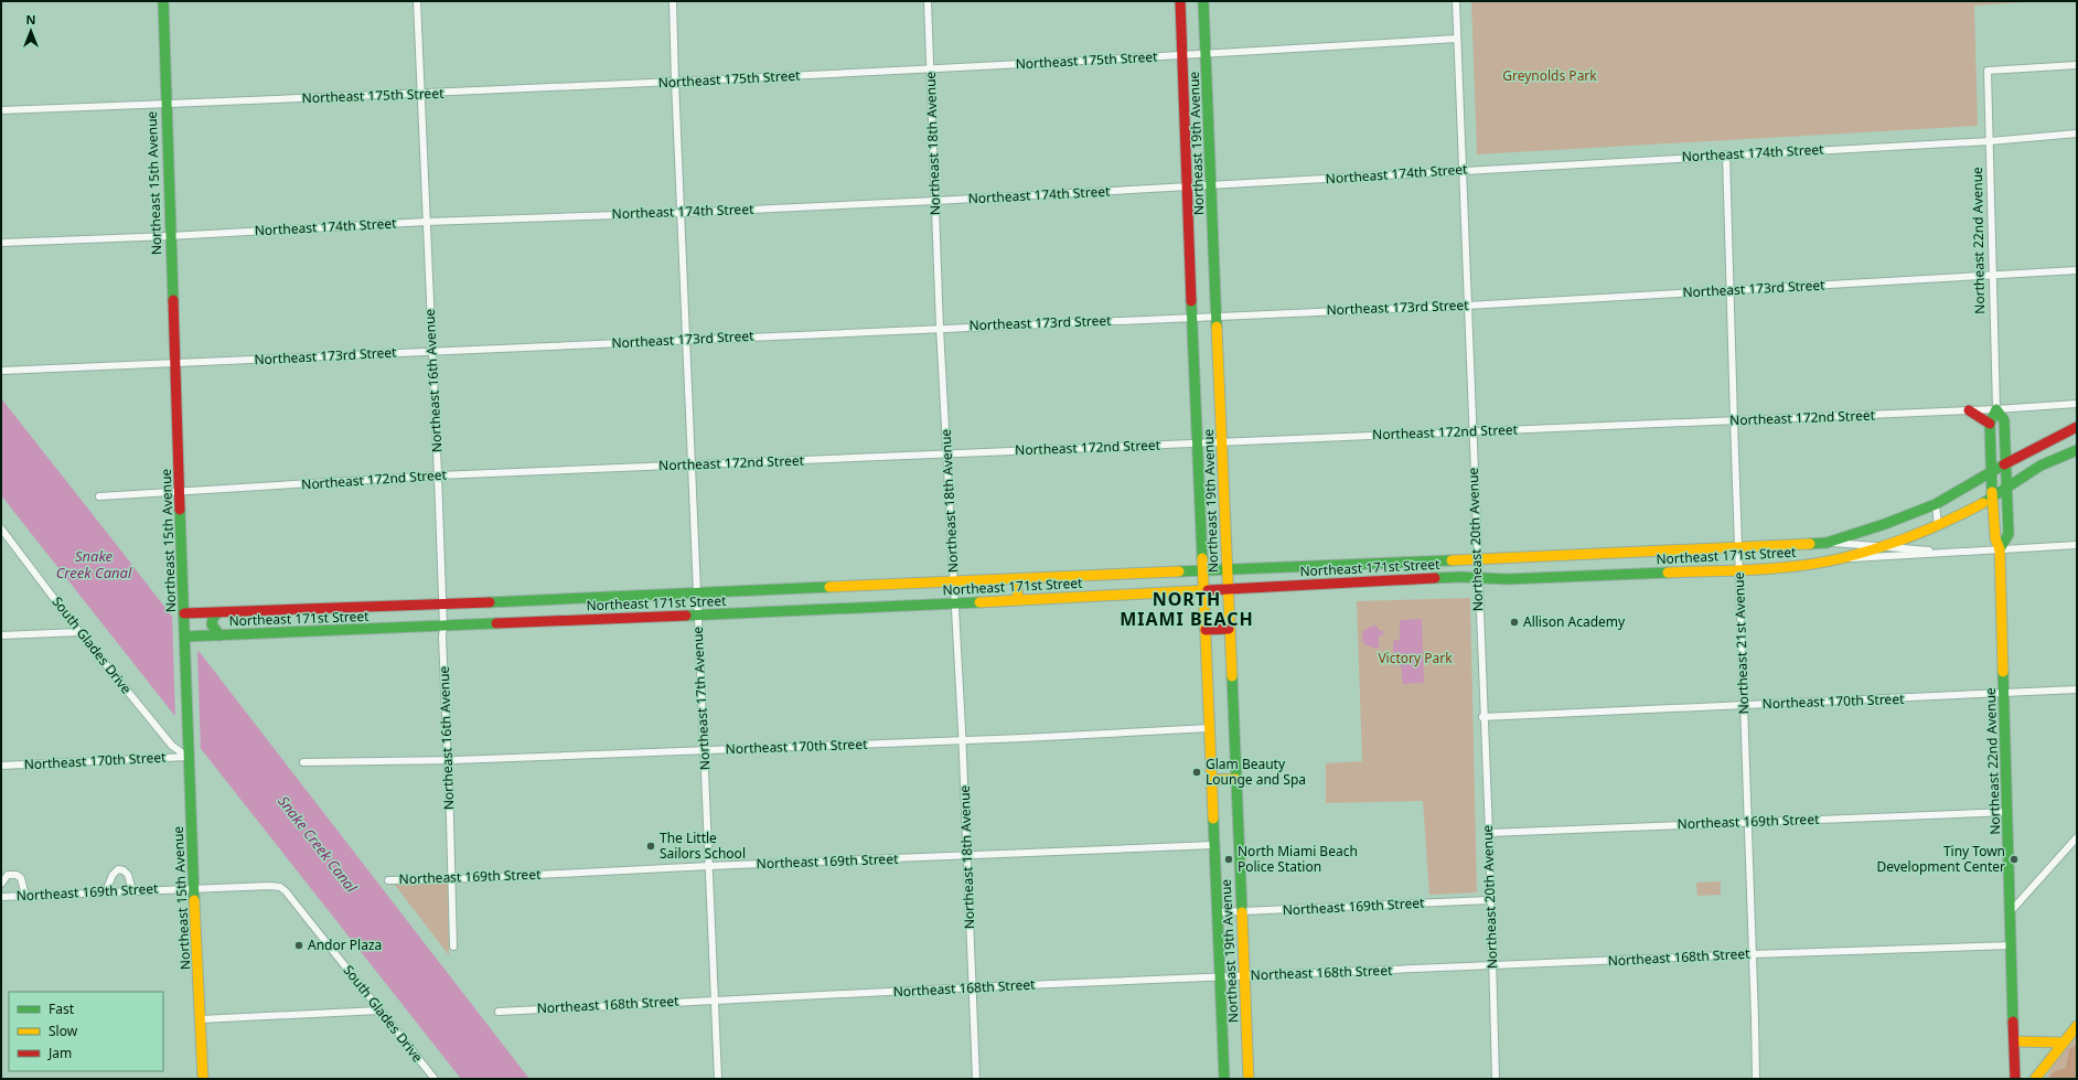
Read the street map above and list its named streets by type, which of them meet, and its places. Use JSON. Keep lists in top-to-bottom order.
{
  "streets": {
    "street": [
      "Northeast 175th Street",
      "Northeast 18th Avenue",
      "Northeast 19th Avenue",
      "Northeast 174th Street",
      "Northeast 15th Avenue",
      "Northeast 22nd Avenue",
      "Northeast 173rd Street",
      "Northeast 16th Avenue",
      "Northeast 172nd Street",
      "Northeast 20th Avenue",
      "Northeast 171st Street",
      "Northeast 21st Avenue",
      "South Glades Drive",
      "Northeast 17th Avenue",
      "Northeast 170th Street",
      "Northeast 169th Street",
      "Northeast 168th Street"
    ]
  },
  "crossings": [
    ["Northeast 175th Street", "Northeast 18th Avenue"],
    ["Northeast 175th Street", "Northeast 19th Avenue"],
    ["Northeast 175th Street", "Northeast 15th Avenue"],
    ["Northeast 175th Street", "Northeast 16th Avenue"],
    ["Northeast 175th Street", "Northeast 20th Avenue"],
    ["Northeast 175th Street", "Northeast 17th Avenue"],
    ["Northeast 18th Avenue", "Northeast 174th Street"],
    ["Northeast 18th Avenue", "Northeast 173rd Street"],
    ["Northeast 18th Avenue", "Northeast 172nd Street"],
    ["Northeast 18th Avenue", "Northeast 171st Street"],
    ["Northeast 18th Avenue", "Northeast 170th Street"],
    ["Northeast 18th Avenue", "Northeast 169th Street"],
    ["Northeast 18th Avenue", "Northeast 168th Street"],
    ["Northeast 19th Avenue", "Northeast 174th Street"],
    ["Northeast 19th Avenue", "Northeast 173rd Street"],
    ["Northeast 19th Avenue", "Northeast 172nd Street"],
    ["Northeast 19th Avenue", "Northeast 171st Street"],
    ["Northeast 19th Avenue", "Northeast 170th Street"],
    ["Northeast 19th Avenue", "Northeast 169th Street"],
    ["Northeast 19th Avenue", "Northeast 168th Street"],
    ["Northeast 174th Street", "Northeast 15th Avenue"],
    ["Northeast 174th Street", "Northeast 22nd Avenue"],
    ["Northeast 174th Street", "Northeast 16th Avenue"],
    ["Northeast 174th Street", "Northeast 20th Avenue"],
    ["Northeast 174th Street", "Northeast 21st Avenue"],
    ["Northeast 174th Street", "Northeast 17th Avenue"],
    ["Northeast 15th Avenue", "Northeast 173rd Street"],
    ["Northeast 15th Avenue", "Northeast 172nd Street"],
    ["Northeast 15th Avenue", "Northeast 171st Street"],
    ["Northeast 15th Avenue", "South Glades Drive"],
    ["Northeast 15th Avenue", "Northeast 170th Street"],
    ["Northeast 15th Avenue", "Northeast 169th Street"],
    ["Northeast 22nd Avenue", "Northeast 173rd Street"],
    ["Northeast 22nd Avenue", "Northeast 172nd Street"],
    ["Northeast 22nd Avenue", "Northeast 171st Street"],
    ["Northeast 22nd Avenue", "Northeast 170th Street"],
    ["Northeast 22nd Avenue", "Northeast 169th Street"],
    ["Northeast 22nd Avenue", "Northeast 168th Street"],
    ["Northeast 173rd Street", "Northeast 16th Avenue"],
    ["Northeast 173rd Street", "Northeast 20th Avenue"],
    ["Northeast 173rd Street", "Northeast 21st Avenue"],
    ["Northeast 173rd Street", "Northeast 17th Avenue"],
    ["Northeast 16th Avenue", "Northeast 172nd Street"],
    ["Northeast 16th Avenue", "Northeast 171st Street"],
    ["Northeast 16th Avenue", "Northeast 170th Street"],
    ["Northeast 16th Avenue", "Northeast 169th Street"],
    ["Northeast 172nd Street", "Northeast 20th Avenue"],
    ["Northeast 172nd Street", "Northeast 21st Avenue"],
    ["Northeast 172nd Street", "Northeast 17th Avenue"],
    ["Northeast 20th Avenue", "Northeast 171st Street"],
    ["Northeast 20th Avenue", "Northeast 170th Street"],
    ["Northeast 20th Avenue", "Northeast 169th Street"],
    ["Northeast 20th Avenue", "Northeast 168th Street"],
    ["Northeast 171st Street", "Northeast 21st Avenue"],
    ["Northeast 171st Street", "Northeast 17th Avenue"],
    ["Northeast 21st Avenue", "Northeast 170th Street"],
    ["Northeast 21st Avenue", "Northeast 169th Street"],
    ["Northeast 21st Avenue", "Northeast 168th Street"],
    ["South Glades Drive", "Northeast 170th Street"],
    ["South Glades Drive", "Northeast 169th Street"],
    ["Northeast 17th Avenue", "Northeast 170th Street"],
    ["Northeast 17th Avenue", "Northeast 169th Street"],
    ["Northeast 17th Avenue", "Northeast 168th Street"]
  ],
  "districts": ["NORTH MIAMI BEACH"],
  "water": ["Snake Creek Canal"],
  "parks": ["Greynolds Park", "Victory Park"],
  "places": [
    "Allison Academy",
    "Glam Beauty Lounge and Spa",
    "The Little Sailors School",
    "North Miami Beach Police Station",
    "Tiny Town Development Center",
    "Andor Plaza"
  ],
  "legend": ["Fast", "Slow", "Jam"],
  "north": "top"
}
